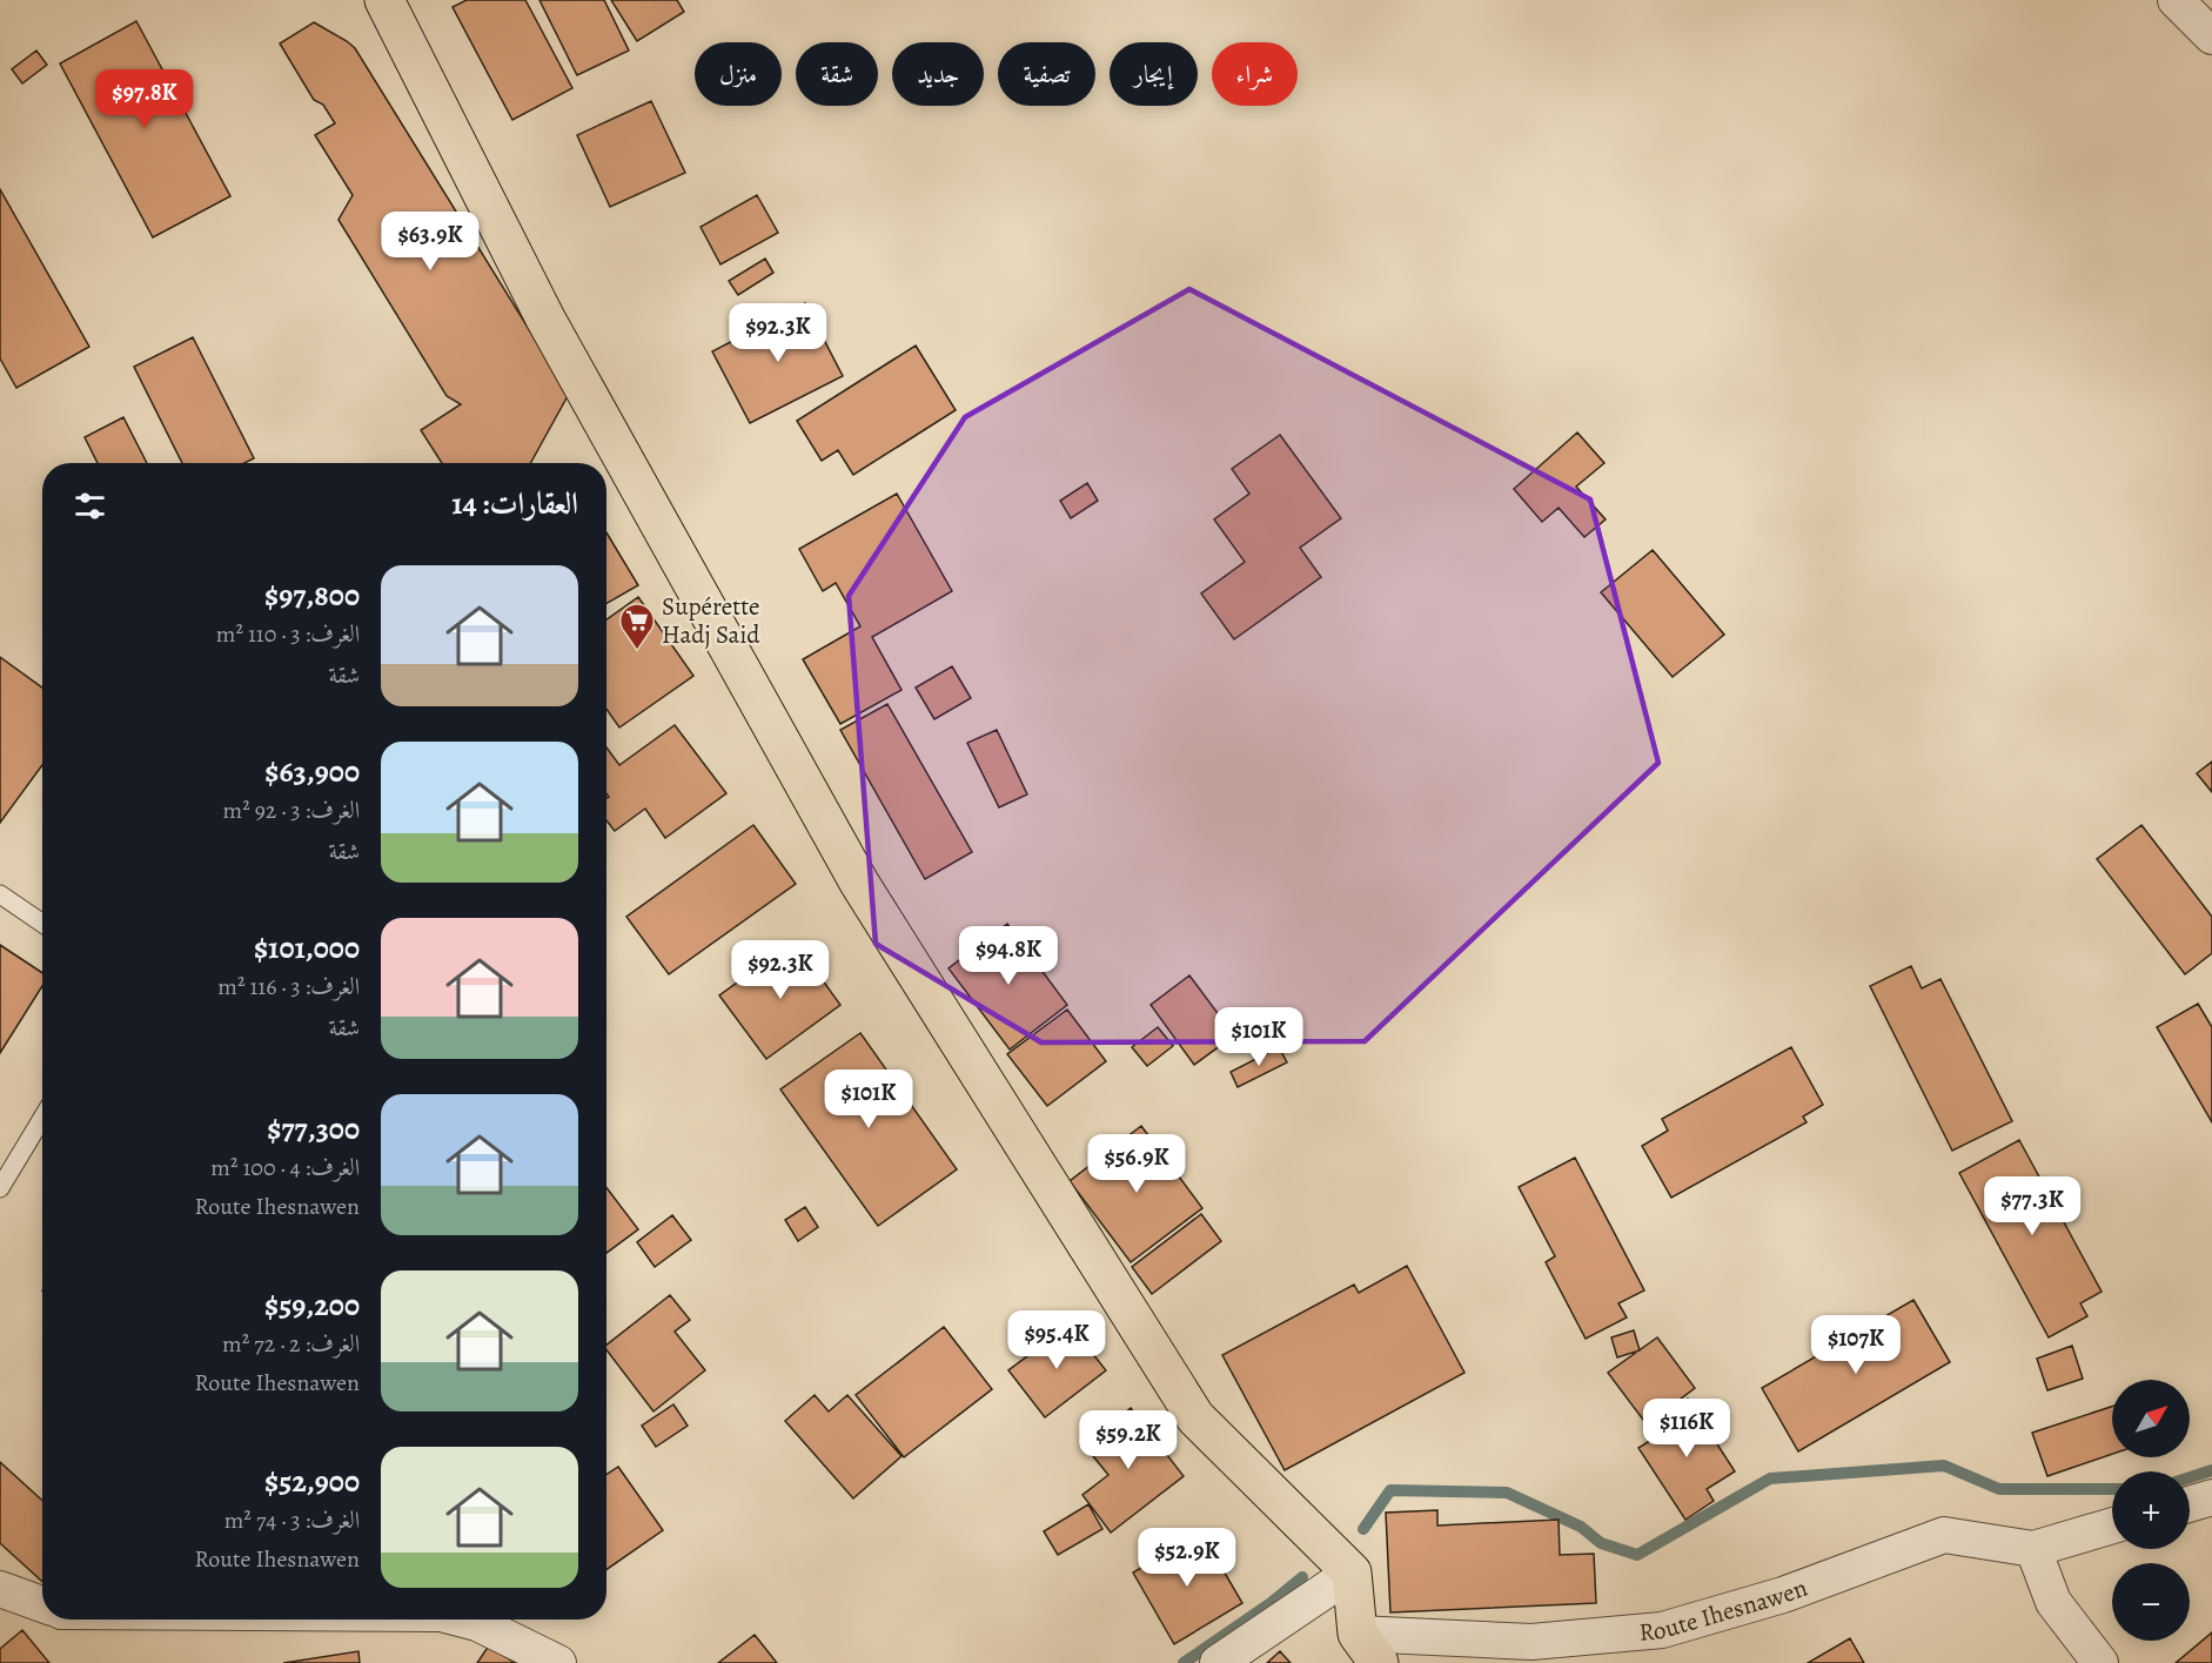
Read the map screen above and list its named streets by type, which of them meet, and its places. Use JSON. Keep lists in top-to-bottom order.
{
  "streets": {
    "street": ["Route Ihesnawen"]
  },
  "places": {
    "supermarket": ["Supérette Hadj Said"]
  },
  "north": "top right",
  "page": {
    "chip": [
      "شراء",
      "إيجار",
      "تصفية",
      "جديد",
      "شقة",
      "منزل"
    ],
    "price": [
      "$97.8K",
      "$63.9K",
      "$92.3K",
      "$94.8K",
      "$92.3K",
      "$101K",
      "$101K",
      "$56.9K",
      "$77.3K",
      "$95.4K",
      "$107K",
      "$116K",
      "$59.2K",
      "$52.9K"
    ],
    "heading": "العقارات: 14",
    "list": [
      {
        "name": "$97,800",
        "note": "الغرف: 3 · 110 m² · شقة"
      },
      {
        "name": "$63,900",
        "note": "الغرف: 3 · 92 m² · شقة"
      },
      {
        "name": "$101,000",
        "note": "الغرف: 3 · 116 m² · شقة"
      },
      {
        "name": "$77,300",
        "note": "الغرف: 4 · 100 m² · Route Ihesnawen"
      },
      {
        "name": "$59,200",
        "note": "الغرف: 2 · 72 m² · Route Ihesnawen"
      },
      {
        "name": "$52,900",
        "note": "الغرف: 3 · 74 m² · Route Ihesnawen"
      }
    ],
    "map_buttons": ["+", "−"]
  }
}
